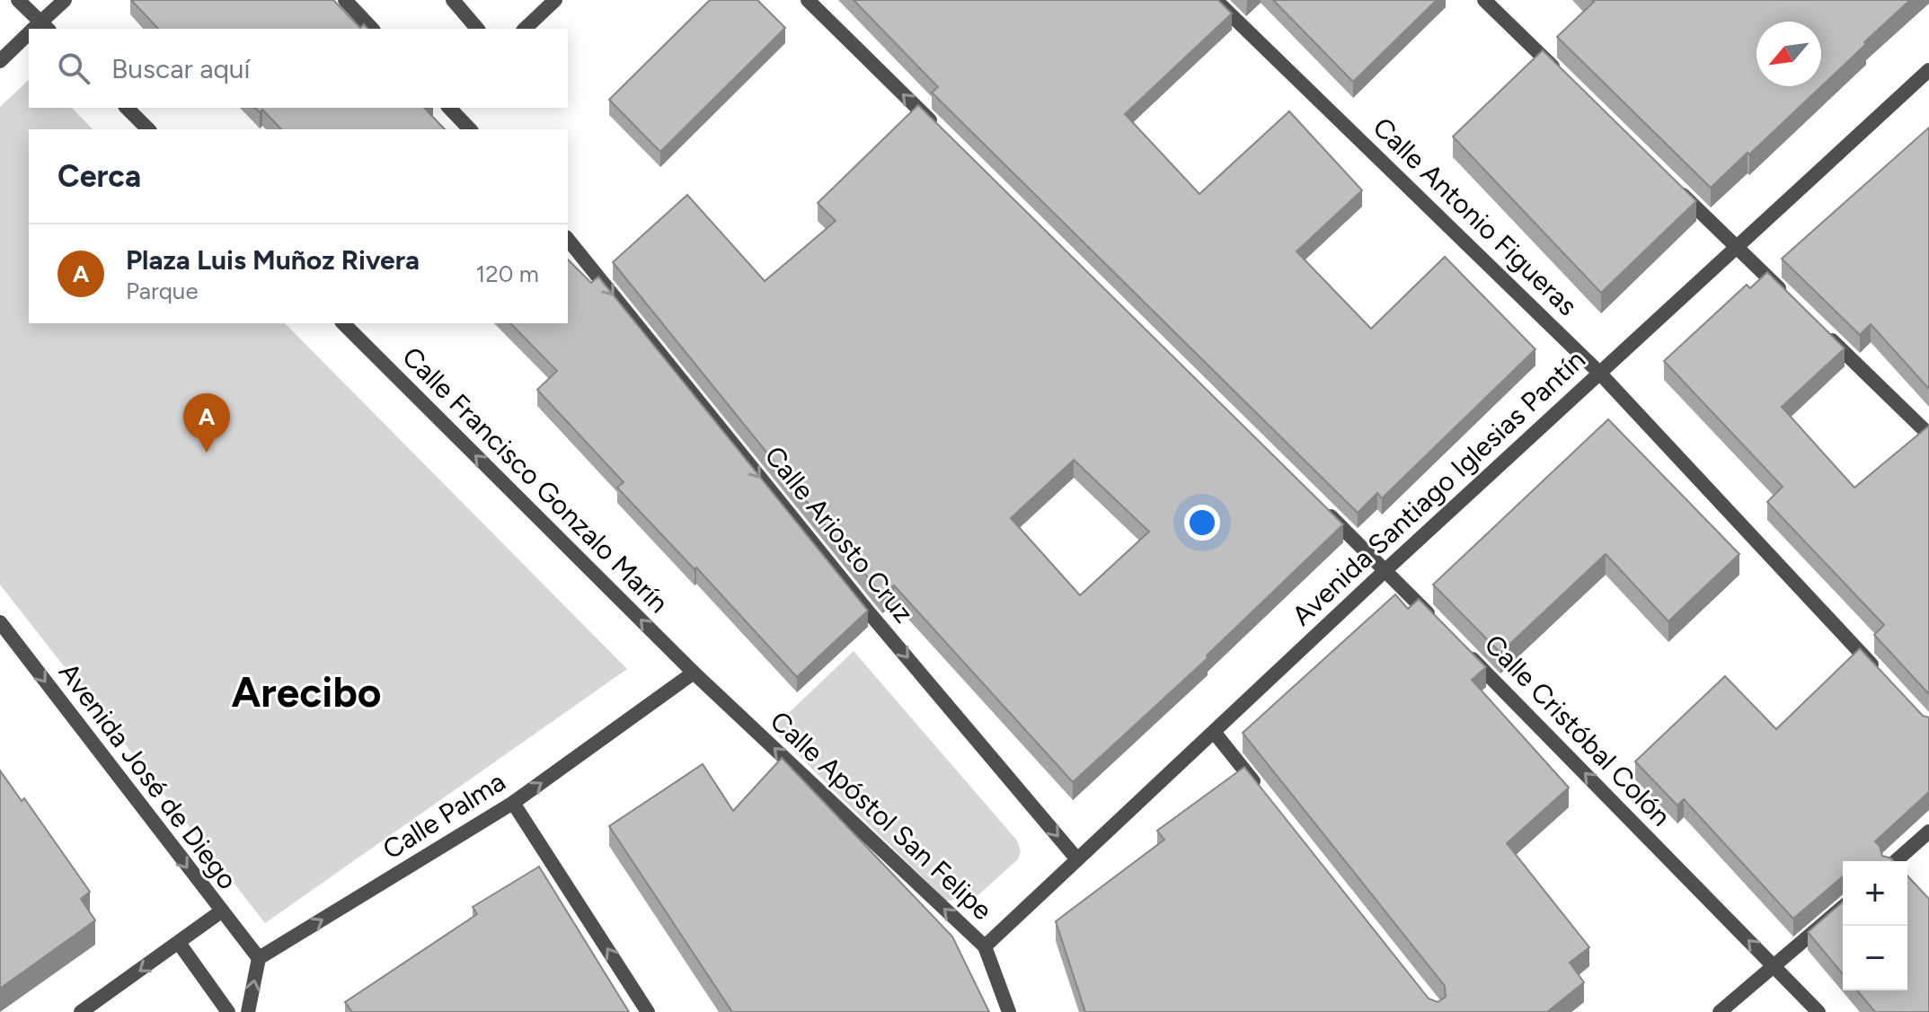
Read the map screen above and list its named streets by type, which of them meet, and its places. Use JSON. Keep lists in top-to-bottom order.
{
  "streets": {
    "street": [
      "Calle Antonio Figueras",
      "Calle Francisco Gonzalo Marín",
      "Avenida Santiago Iglesias Pantín",
      "Calle Ariosto Cruz",
      "Calle Cristóbal Colón",
      "Avenida José de Diego",
      "Calle Palma",
      "Calle Apóstol San Felipe"
    ]
  },
  "crossings": [
    ["Calle Antonio Figueras", "Avenida Santiago Iglesias Pantín"],
    ["Calle Francisco Gonzalo Marín", "Calle Palma"],
    ["Calle Francisco Gonzalo Marín", "Calle Apóstol San Felipe"],
    ["Avenida Santiago Iglesias Pantín", "Calle Ariosto Cruz"],
    ["Avenida Santiago Iglesias Pantín", "Calle Apóstol San Felipe"],
    ["Avenida José de Diego", "Calle Palma"],
    ["Calle Palma", "Calle Apóstol San Felipe"]
  ],
  "one_way": [
    "Calle Francisco Gonzalo Marín",
    "Calle Ariosto Cruz",
    "Calle Cristóbal Colón",
    "Avenida José de Diego",
    "Calle Palma",
    "Calle Apóstol San Felipe"
  ],
  "districts": ["Arecibo"],
  "north": "bottom left",
  "page": {
    "search": "Buscar aquí",
    "heading": "Cerca",
    "list": [
      {
        "mark": "A",
        "name": "Plaza Luis Muñoz Rivera",
        "note": "Parque",
        "value": "120 m"
      }
    ],
    "pins": "A",
    "map_buttons": ["+", "−"]
  }
}
